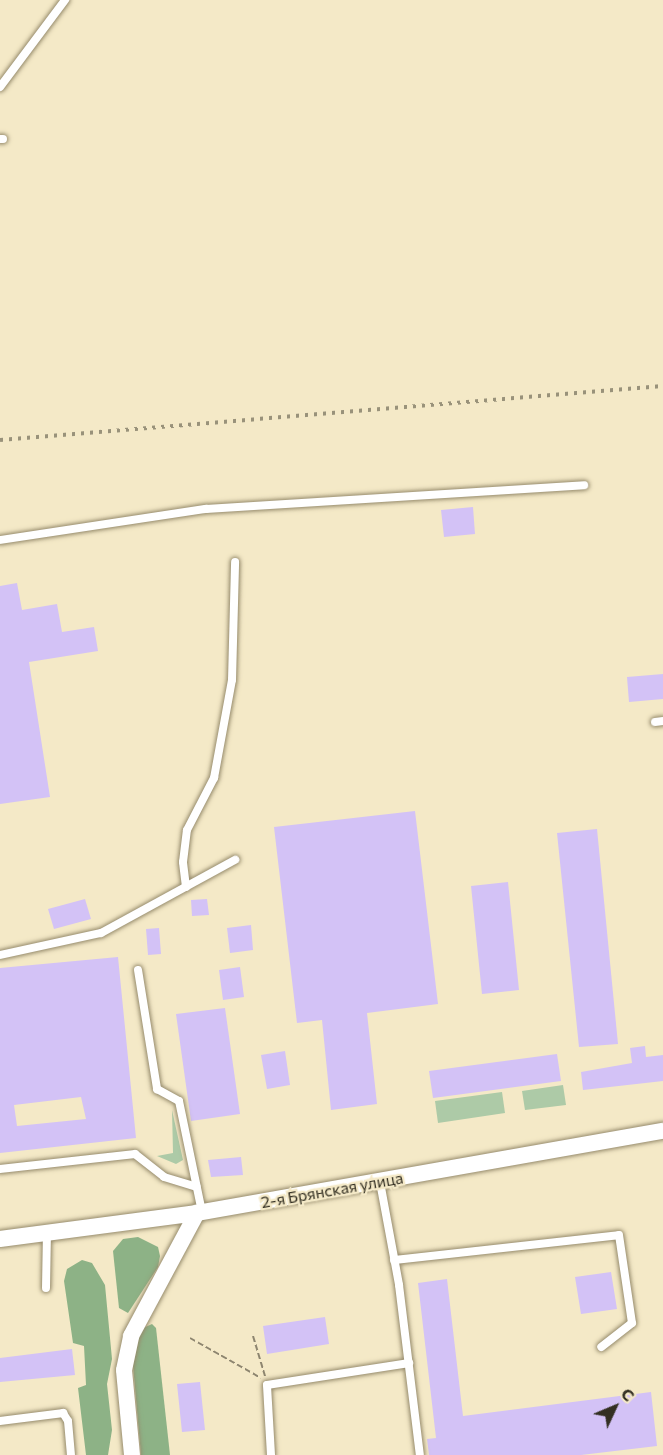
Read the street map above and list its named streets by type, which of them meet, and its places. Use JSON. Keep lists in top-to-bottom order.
{
  "streets": {
    "street": ["2-я Брянская улица"]
  },
  "north": "top right"
}
